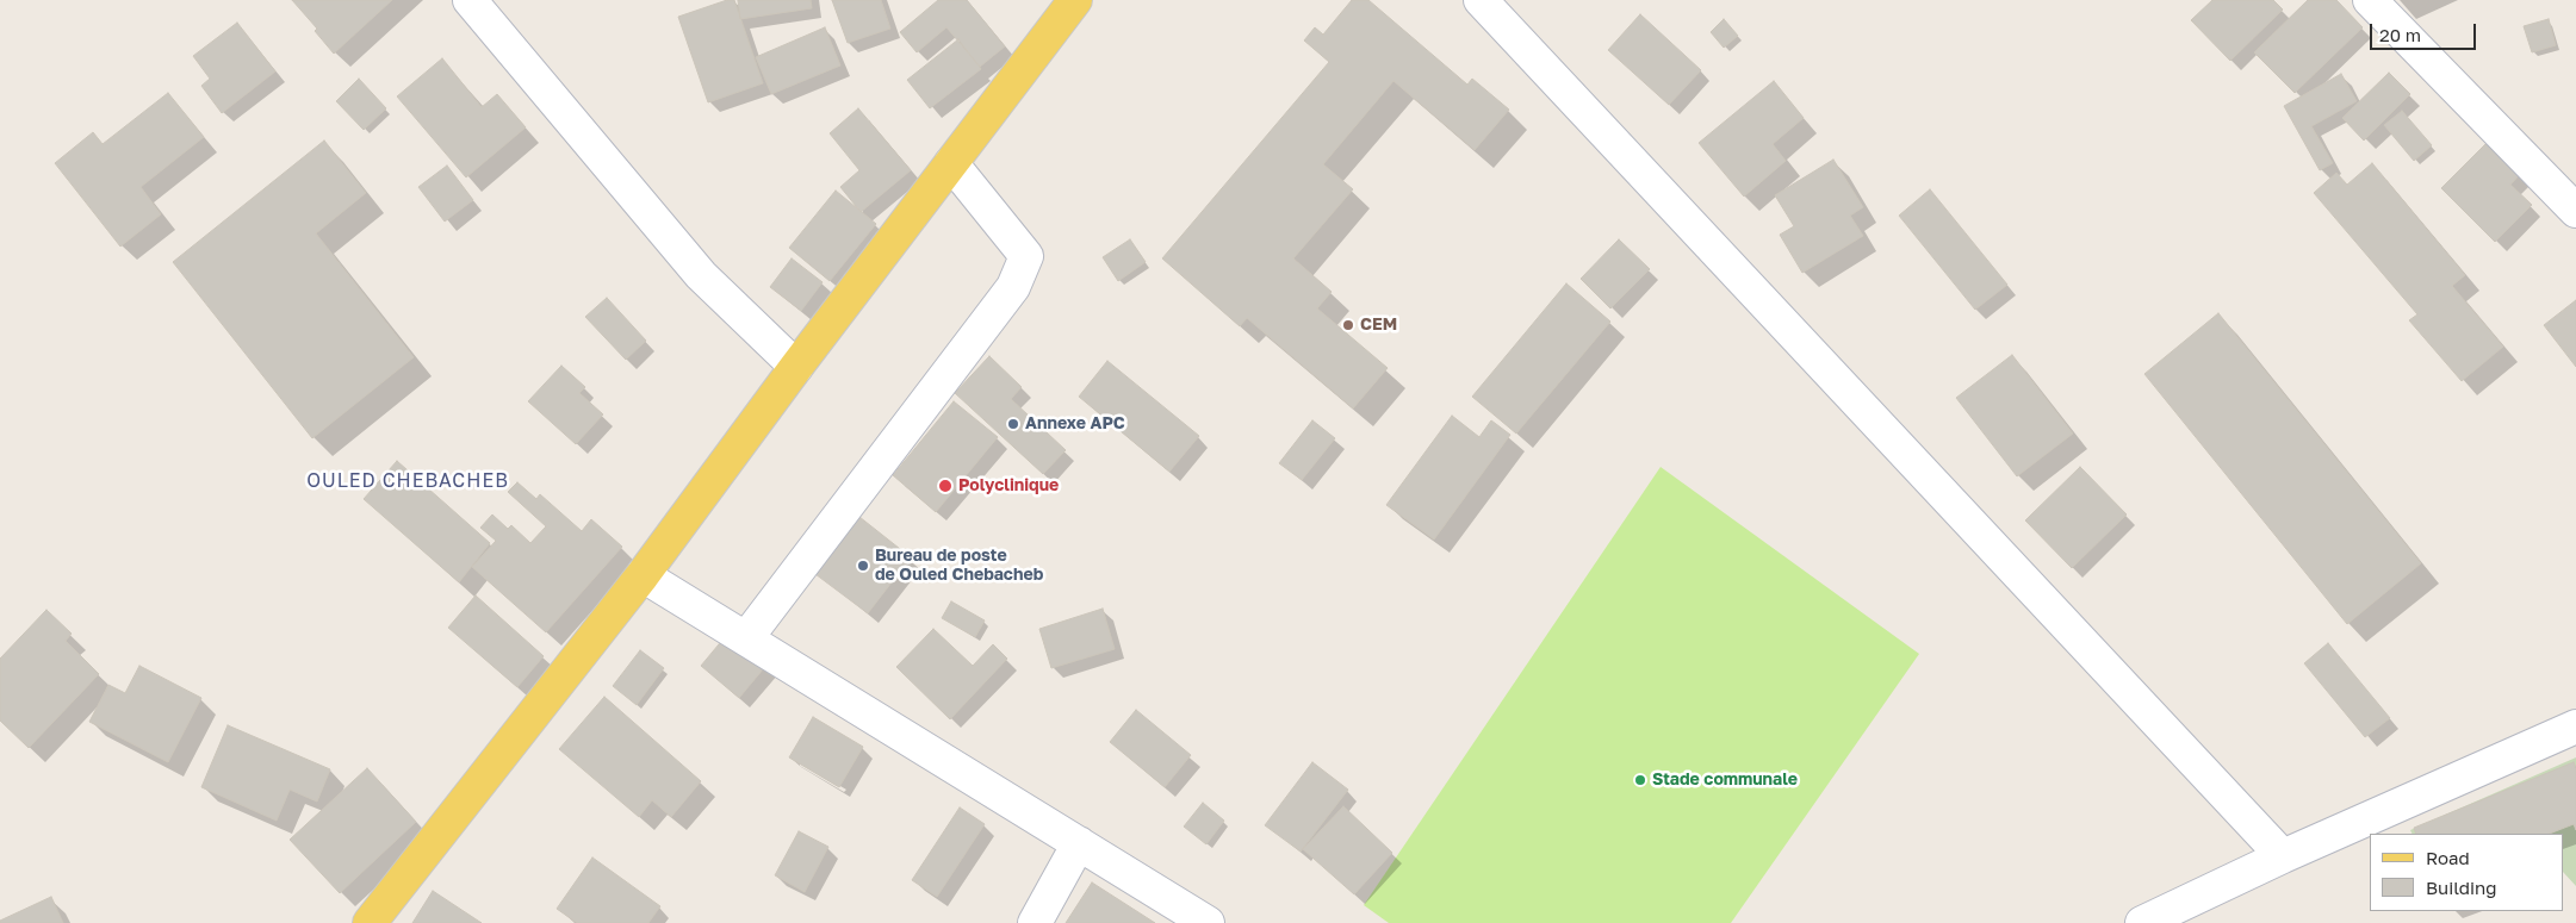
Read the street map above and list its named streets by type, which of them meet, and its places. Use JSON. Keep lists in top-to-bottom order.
{
  "districts": ["OULED CHEBACHEB"],
  "places": [
    "CEM",
    "Annexe APC",
    "Polyclinique",
    "Bureau de poste de Ouled Chebacheb",
    "Stade communale"
  ],
  "legend": ["Road", "Building"],
  "scale_bar": "20 m"
}
